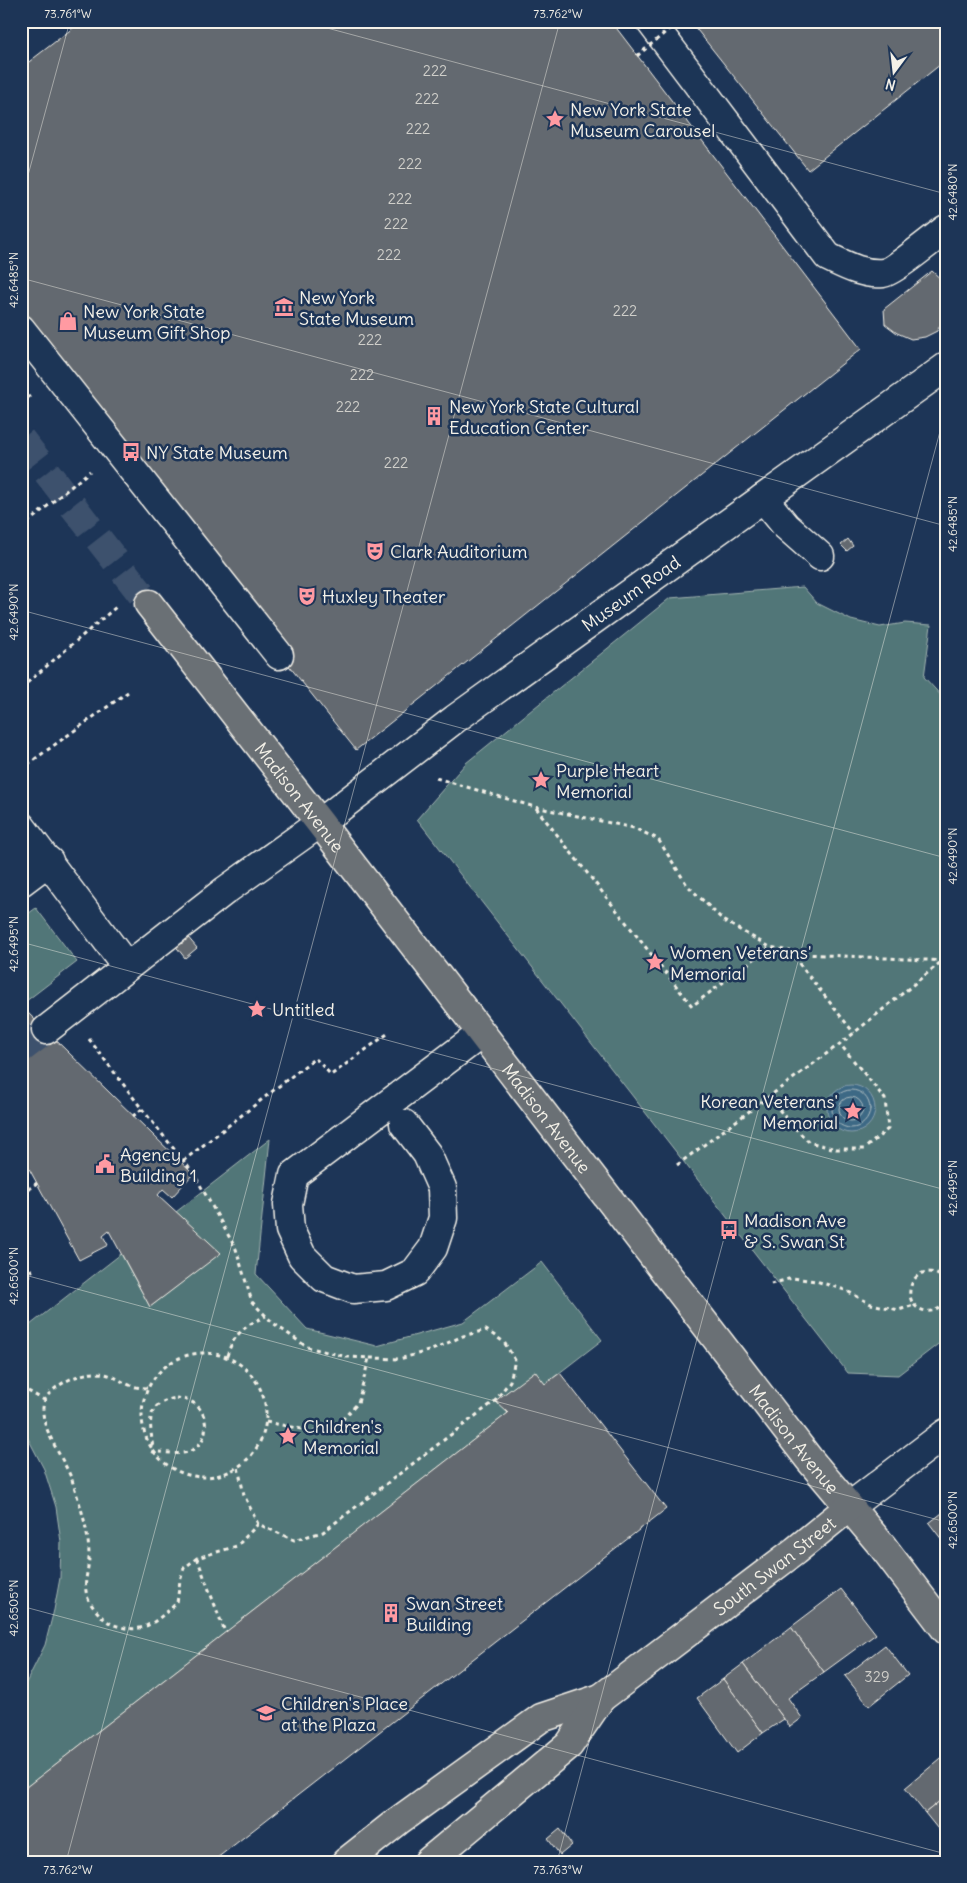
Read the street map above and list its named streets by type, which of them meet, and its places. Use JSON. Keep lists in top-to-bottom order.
{
  "streets": {
    "main road": ["Madison Avenue", "South Swan Street"],
    "street": ["Museum Road"]
  },
  "crossings": [
    ["Museum Road", "Madison Avenue"],
    ["Madison Avenue", "South Swan Street"]
  ],
  "places": {
    "place": [
      "New York State Museum Carousel",
      "Purple Heart Memorial",
      "Women Veterans' Memorial",
      "Untitled",
      "Korean Veterans' Memorial",
      "Children's Memorial"
    ],
    "museum": ["New York State Museum"],
    "shop": ["New York State Museum Gift Shop"],
    "building": ["New York State Cultural Education Center", "Swan Street Building"],
    "bus stop": ["NY State Museum", "Madison Ave & S. Swan St"],
    "theatre": ["Clark Auditorium", "Huxley Theater"],
    "public building": ["Agency Building 1"],
    "school or university": ["Children's Place at the Plaza"]
  },
  "house_numbers": [
    "222",
    "222",
    "222",
    "222",
    "222",
    "222",
    "222",
    "222",
    "222",
    "222",
    "222",
    "222",
    "329"
  ],
  "north": "bottom",
  "coordinates": [
    "73.761°W",
    "73.762°W",
    "42.6480°N",
    "42.6485°N",
    "42.6490°N",
    "42.6495°N",
    "42.6500°N",
    "42.6505°N",
    "73.763°W"
  ]
}
